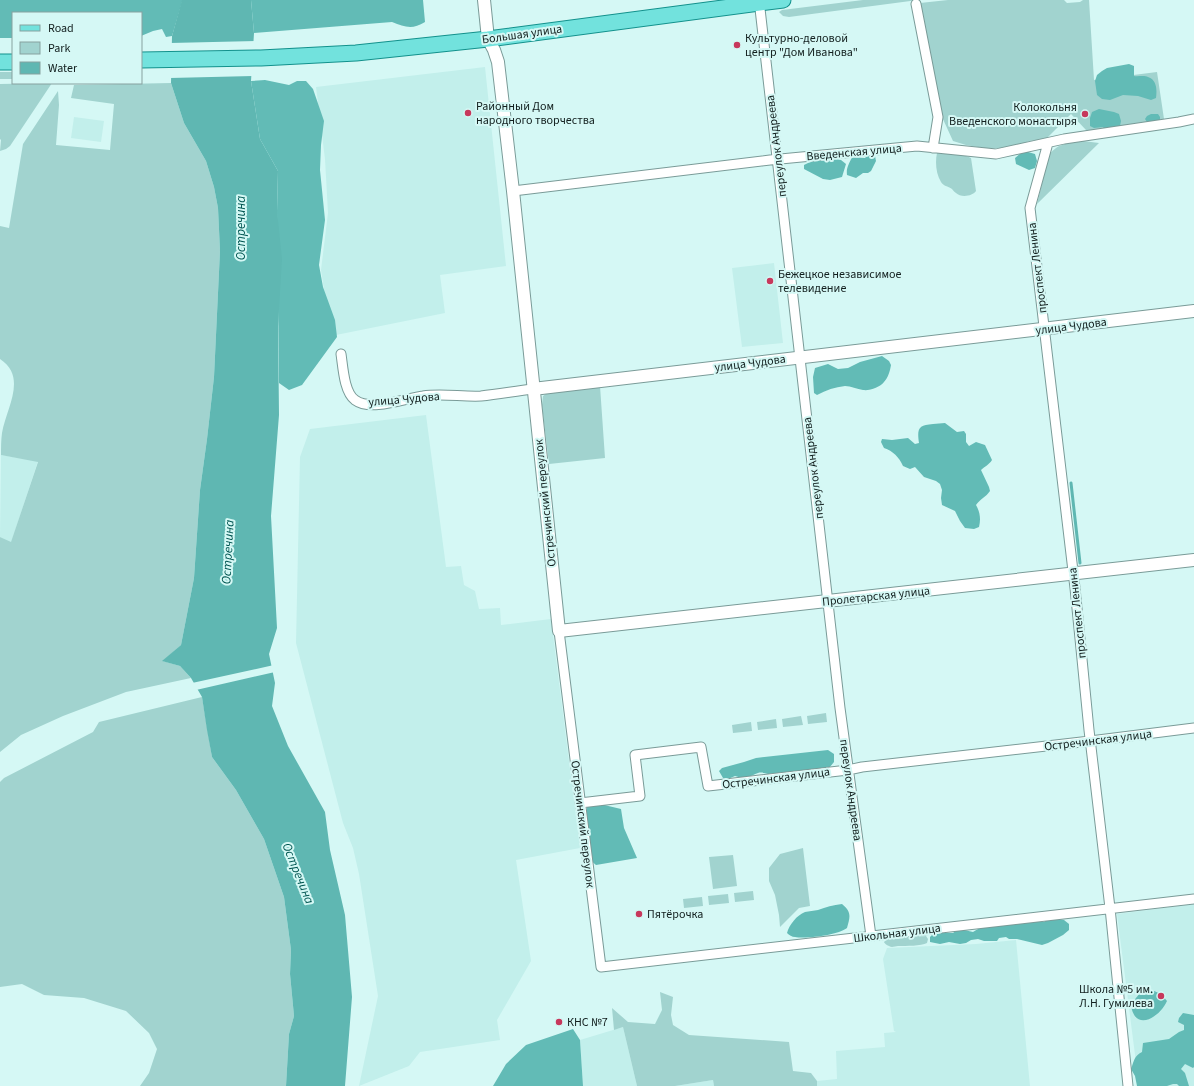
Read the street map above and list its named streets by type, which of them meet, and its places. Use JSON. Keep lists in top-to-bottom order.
{
  "streets": {
    "main road": ["Большая улица"],
    "street": [
      "переулок Андреева",
      "Введенская улица",
      "проспект Ленина",
      "улица Чудова",
      "Остречинский переулок",
      "Пролетарская улица",
      "Остречинская улица",
      "Школьная улица"
    ]
  },
  "crossings": [
    ["Большая улица", "переулок Андреева"],
    ["Большая улица", "Остречинский переулок"],
    ["переулок Андреева", "Введенская улица"],
    ["переулок Андреева", "улица Чудова"],
    ["переулок Андреева", "Пролетарская улица"],
    ["переулок Андреева", "Остречинская улица"],
    ["переулок Андреева", "Школьная улица"],
    ["Введенская улица", "проспект Ленина"],
    ["Введенская улица", "Остречинский переулок"],
    ["проспект Ленина", "улица Чудова"],
    ["проспект Ленина", "Пролетарская улица"],
    ["проспект Ленина", "Остречинская улица"],
    ["проспект Ленина", "Школьная улица"],
    ["улица Чудова", "Остречинский переулок"],
    ["Остречинский переулок", "Пролетарская улица"],
    ["Остречинский переулок", "Остречинская улица"],
    ["Остречинский переулок", "Школьная улица"]
  ],
  "water": ["Остречина"],
  "places": [
    "Культурно-деловой центр \"Дом Иванова\"",
    "Районный Дом народного творчества",
    "Колокольня Введенского монастыря",
    "Бежецкое независимое телевидение",
    "Пятёрочка",
    "Школа №5 им. Л.Н. Гумилева",
    "КНС №7"
  ],
  "legend": ["Road", "Park", "Water"]
}
